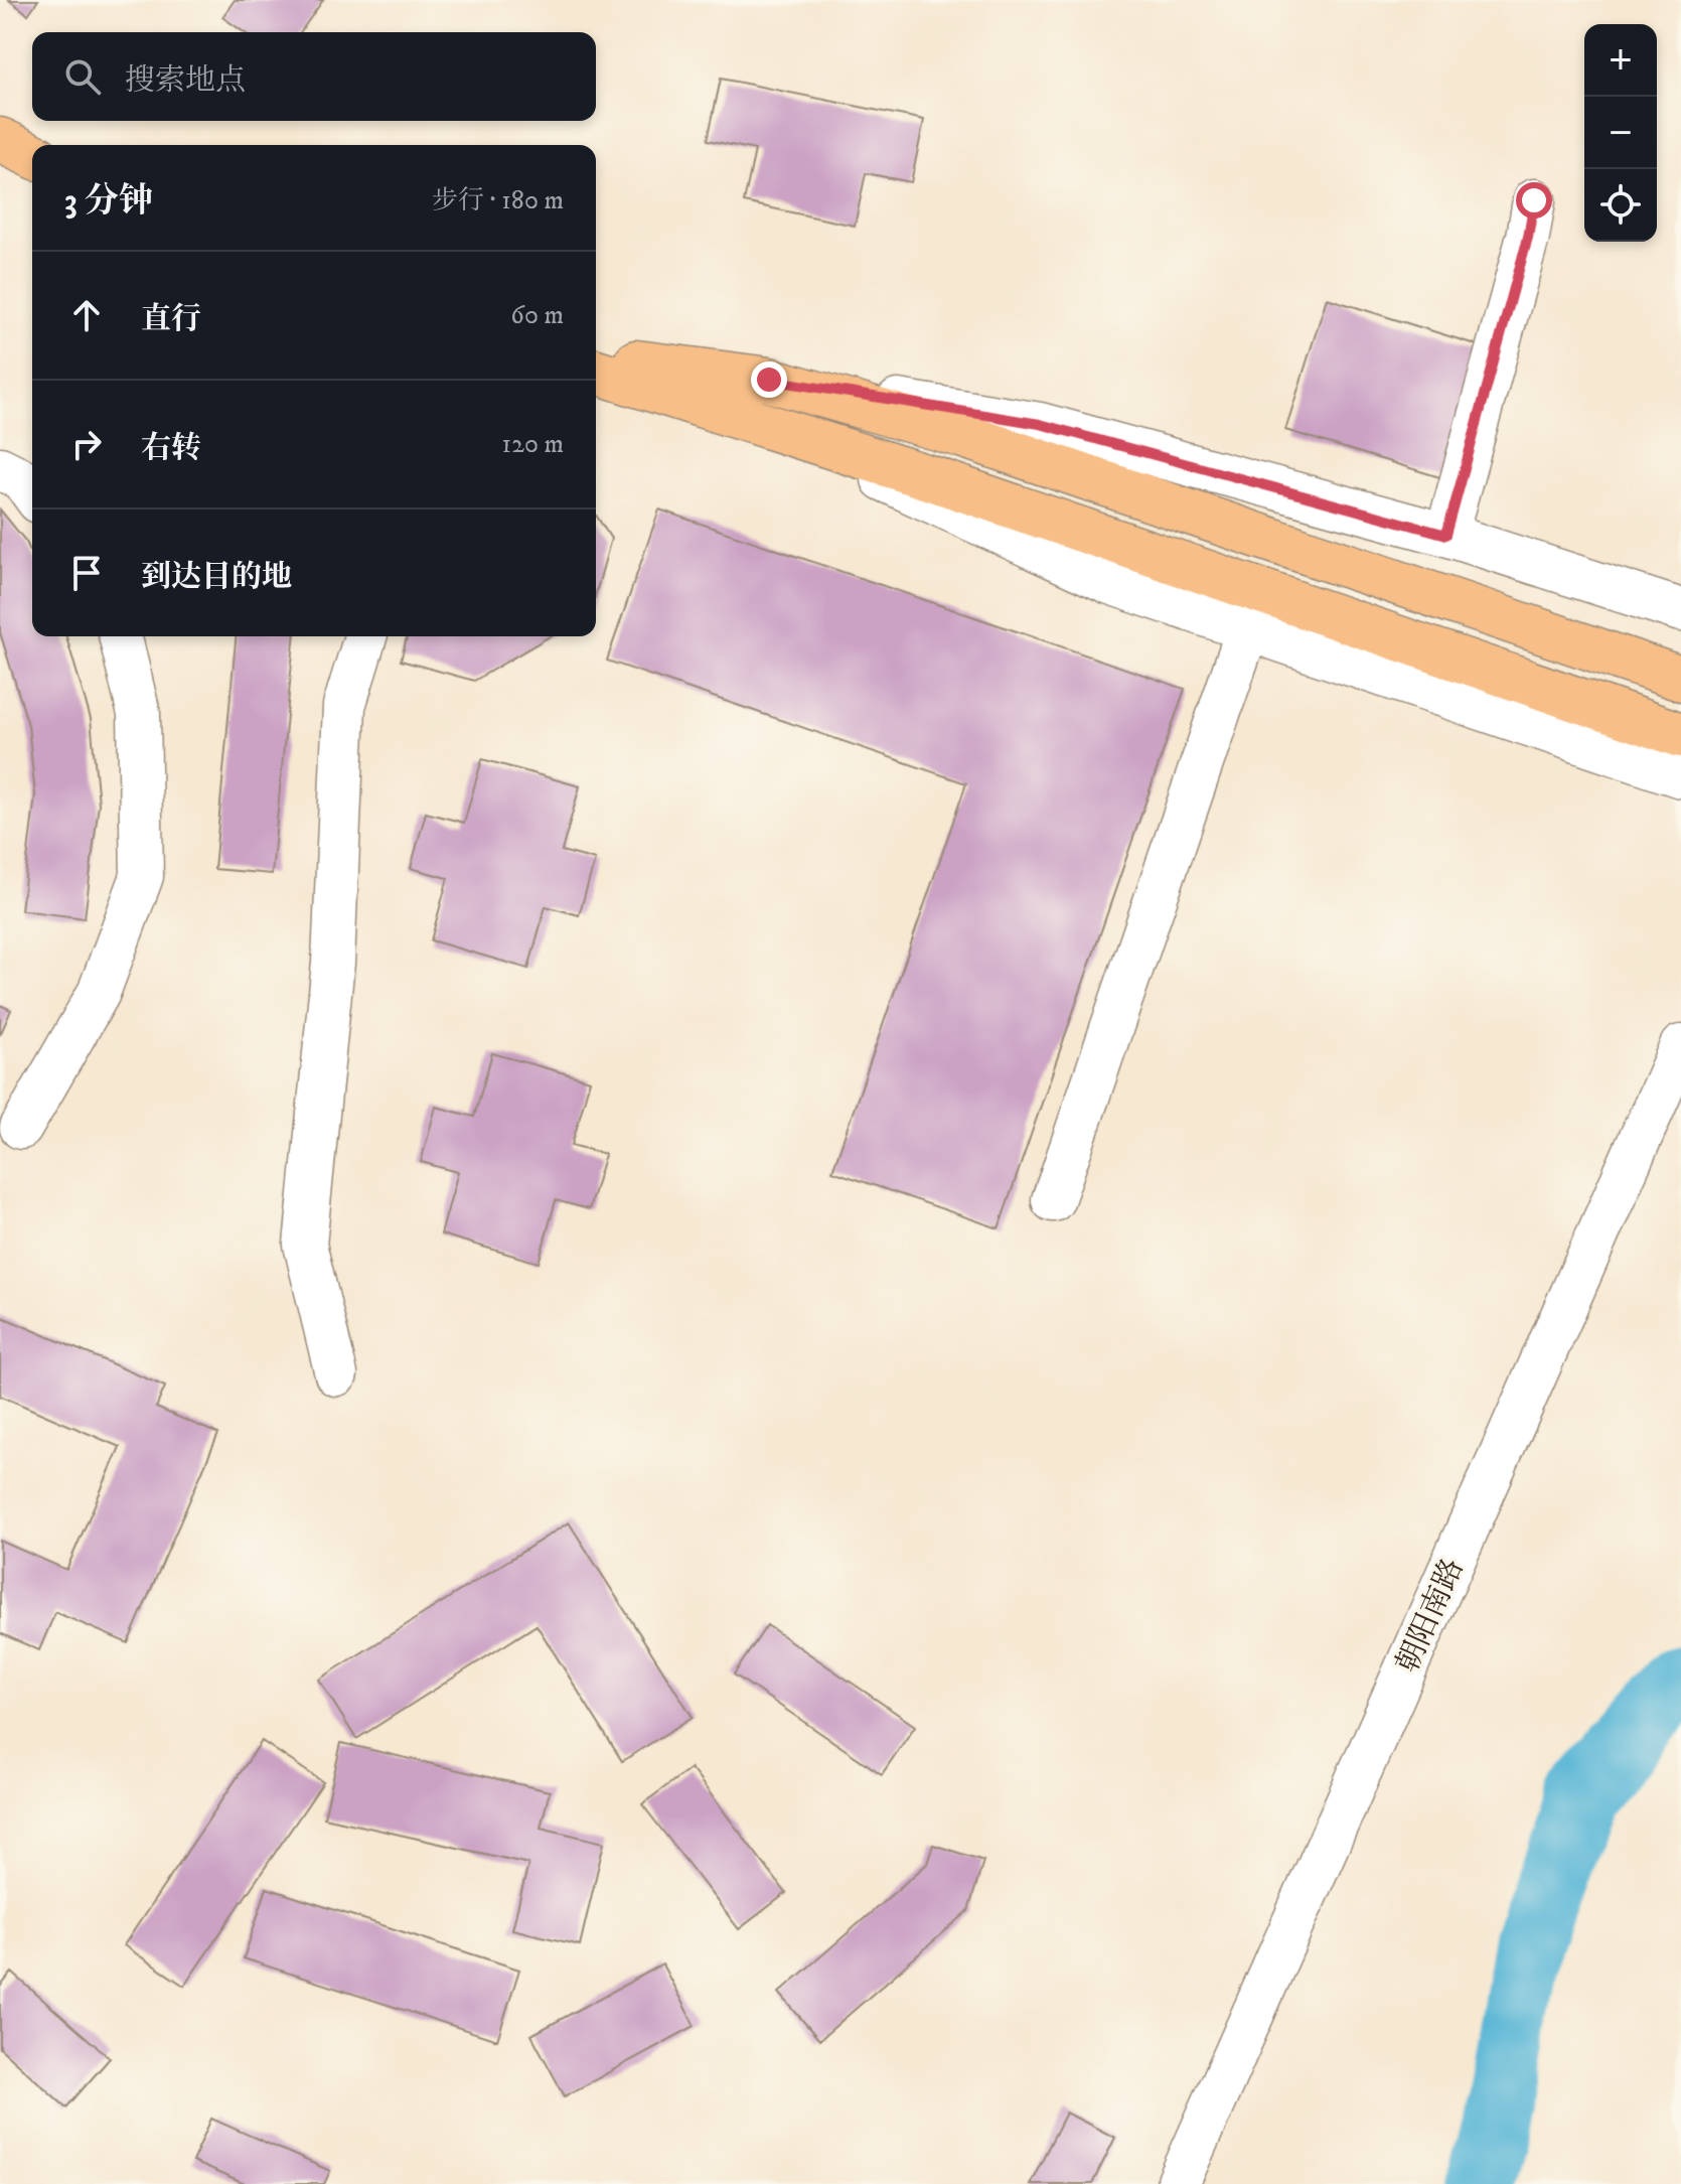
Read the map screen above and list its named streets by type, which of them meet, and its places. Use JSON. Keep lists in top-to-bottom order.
{
  "streets": {
    "street": ["朝阳南路"]
  },
  "page": {
    "map_buttons": ["+", "−"],
    "search": "搜索地点",
    "heading": ["3 分钟", "步行 · 180 m"],
    "list": [
      ["直行", "60 m"],
      ["右转", "120 m"],
      "到达目的地"
    ]
  }
}
